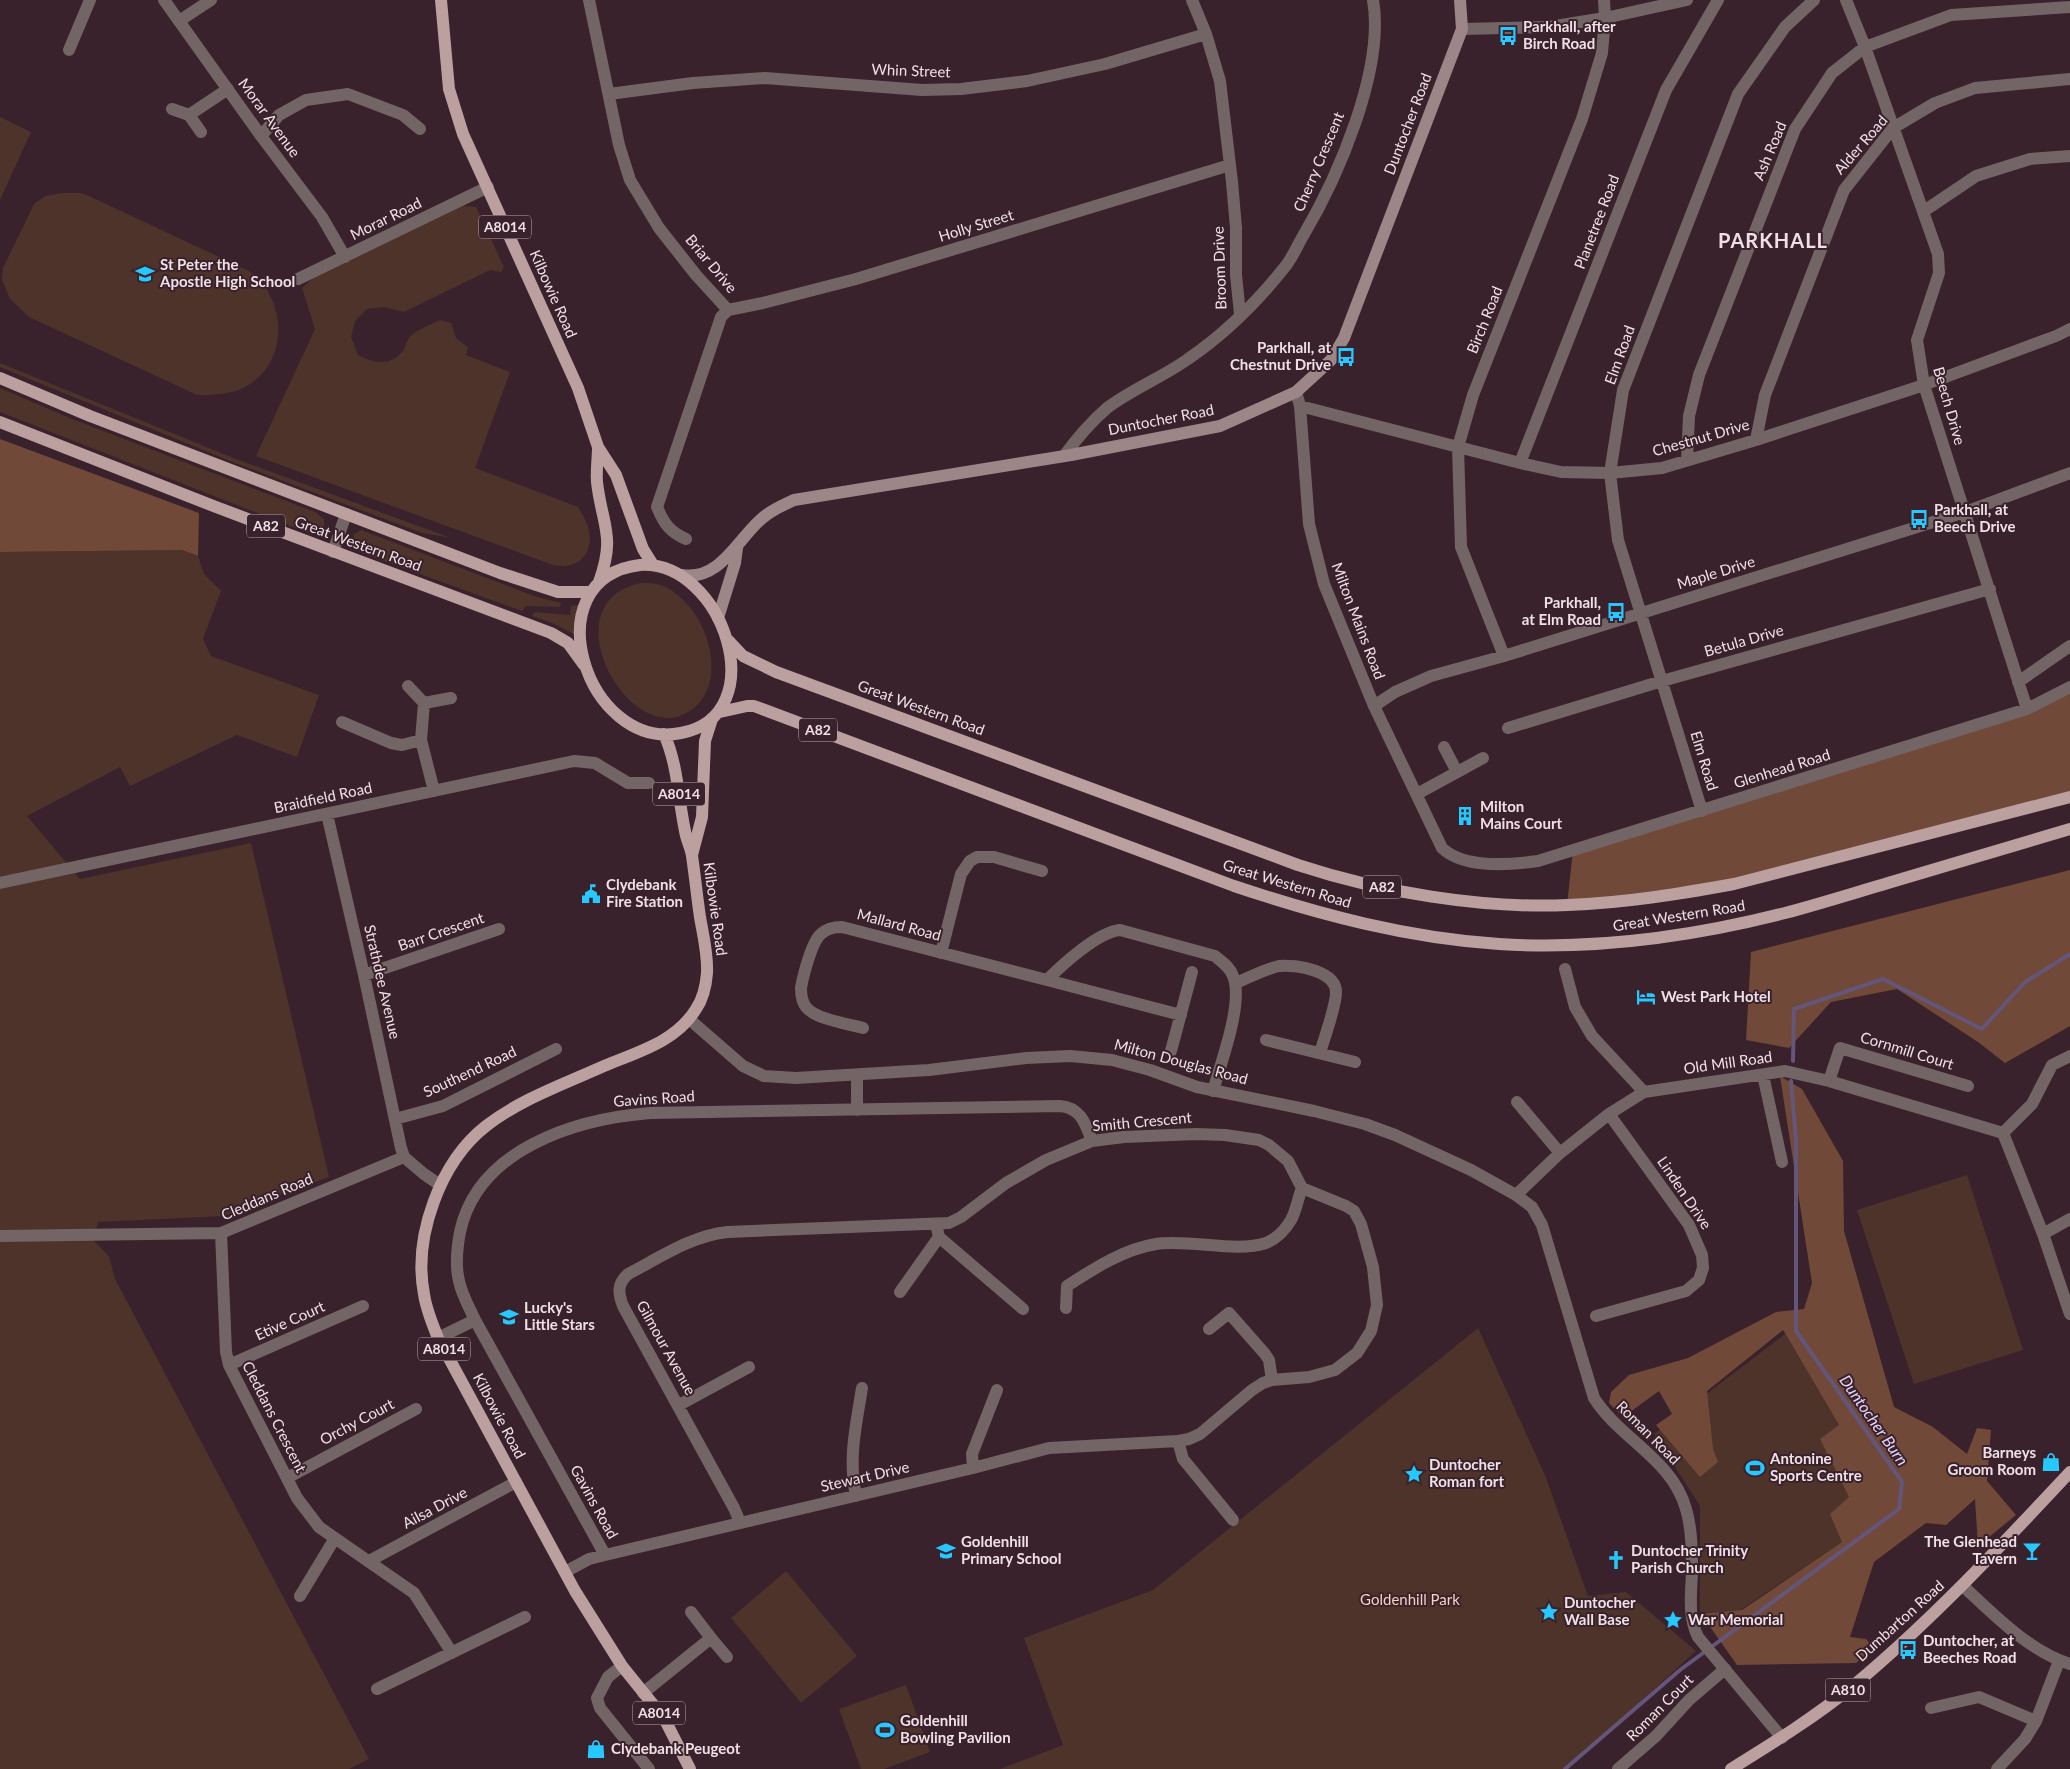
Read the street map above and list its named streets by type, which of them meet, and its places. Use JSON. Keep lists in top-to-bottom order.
{
  "streets": {
    "main road": [
      "Duntocher Road",
      "A8014",
      "Kilbowie Road",
      "A82",
      "Great Western Road",
      "Dumbarton Road",
      "A810"
    ],
    "street": [
      "Whin Street",
      "Morar Avenue",
      "Alder Road",
      "Ash Road",
      "Cherry Crescent",
      "Morar Road",
      "Planetree Road",
      "Holly Street",
      "Briar Drive",
      "Broom Drive",
      "Birch Road",
      "Elm Road",
      "Beech Drive",
      "Chestnut Drive",
      "Maple Drive",
      "Milton Mains Road",
      "Betula Drive",
      "Glenhead Road",
      "Braidfield Road",
      "Mallard Road",
      "Barr Crescent",
      "Strathdee Avenue",
      "Cornmill Court",
      "Milton Douglas Road",
      "Old Mill Road",
      "Southend Road",
      "Gavins Road",
      "Smith Crescent",
      "Linden Drive",
      "Cleddans Road",
      "Etive Court",
      "Gilmour Avenue",
      "Cleddans Crescent",
      "Orchy Court",
      "Roman Road",
      "Stewart Drive",
      "Ailsa Drive",
      "Roman Court"
    ]
  },
  "crossings": [
    ["Whin Street", "Briar Drive"],
    ["Whin Street", "Broom Drive"],
    ["Morar Avenue", "Morar Road"],
    ["Duntocher Road", "A8014"],
    ["Duntocher Road", "Broom Drive"],
    ["Duntocher Road", "Kilbowie Road"],
    ["Duntocher Road", "A82"],
    ["Duntocher Road", "Great Western Road"],
    ["Duntocher Road", "Milton Mains Road"],
    ["Alder Road", "Beech Drive"],
    ["Alder Road", "Chestnut Drive"],
    ["Ash Road", "Beech Drive"],
    ["Ash Road", "Chestnut Drive"],
    ["Cherry Crescent", "Broom Drive"],
    ["Morar Road", "Kilbowie Road"],
    ["Planetree Road", "Chestnut Drive"],
    ["Holly Street", "Briar Drive"],
    ["Holly Street", "Broom Drive"],
    ["A8014", "Kilbowie Road"],
    ["A8014", "A82"],
    ["A8014", "Great Western Road"],
    ["Kilbowie Road", "A82"],
    ["Kilbowie Road", "Great Western Road"],
    ["Kilbowie Road", "Milton Douglas Road"],
    ["Kilbowie Road", "Stewart Drive"],
    ["Kilbowie Road", "Ailsa Drive"],
    ["Birch Road", "Chestnut Drive"],
    ["Birch Road", "Maple Drive"],
    ["Elm Road", "Chestnut Drive"],
    ["Elm Road", "Maple Drive"],
    ["Elm Road", "Betula Drive"],
    ["Elm Road", "Glenhead Road"],
    ["Beech Drive", "Chestnut Drive"],
    ["Beech Drive", "Maple Drive"],
    ["Beech Drive", "Betula Drive"],
    ["Beech Drive", "Glenhead Road"],
    ["Chestnut Drive", "Milton Mains Road"],
    ["A82", "Great Western Road"],
    ["Maple Drive", "Milton Mains Road"],
    ["Milton Mains Road", "Glenhead Road"],
    ["Braidfield Road", "Strathdee Avenue"],
    ["Barr Crescent", "Strathdee Avenue"],
    ["Strathdee Avenue", "Southend Road"],
    ["Strathdee Avenue", "Cleddans Road"],
    ["Cornmill Court", "Old Mill Road"],
    ["Milton Douglas Road", "Old Mill Road"],
    ["Milton Douglas Road", "Roman Road"],
    ["Old Mill Road", "Linden Drive"],
    ["Old Mill Road", "Roman Road"],
    ["Gavins Road", "Smith Crescent"],
    ["Gavins Road", "Stewart Drive"],
    ["Smith Crescent", "Gilmour Avenue"],
    ["Smith Crescent", "Stewart Drive"],
    ["Cleddans Road", "Cleddans Crescent"],
    ["Etive Court", "Cleddans Crescent"],
    ["Gilmour Avenue", "Stewart Drive"],
    ["Cleddans Crescent", "Orchy Court"],
    ["Cleddans Crescent", "Ailsa Drive"],
    ["Roman Road", "Dumbarton Road"],
    ["Roman Road", "Roman Court"]
  ],
  "districts": ["PARKHALL"],
  "water": ["Duntocher Burn"],
  "parks": ["Goldenhill Park"],
  "places": {
    "bus stop": [
      "Parkhall, after Birch Road",
      "Parkhall, at Chestnut Drive",
      "Parkhall, at Beech Drive",
      "Parkhall, at Elm Road",
      "Duntocher, at Beeches Road"
    ],
    "school or university": ["St Peter the Apostle High School", "Lucky's Little Stars", "Goldenhill Primary School"],
    "building": ["Milton Mains Court"],
    "public building": ["Clydebank Fire Station"],
    "hotel": ["West Park Hotel"],
    "shop": ["Barneys Groom Room", "Clydebank Peugeot"],
    "sports": ["Antonine Sports Centre", "Goldenhill Bowling Pavilion"],
    "place": ["Duntocher Roman fort", "Duntocher Wall Base", "War Memorial"],
    "bar": ["The Glenhead Tavern"],
    "church": ["Duntocher Trinity Parish Church"]
  }
}
